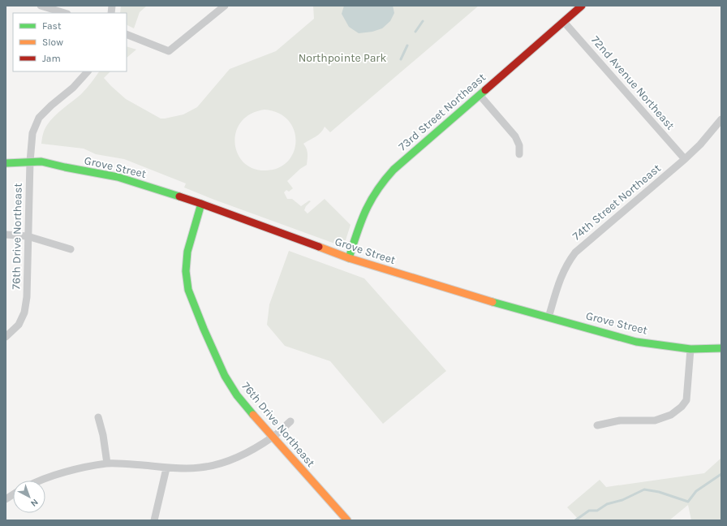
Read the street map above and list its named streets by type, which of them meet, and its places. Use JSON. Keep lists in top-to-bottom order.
{
  "streets": {
    "street": [
      "72nd Avenue Northeast",
      "73rd Street Northeast",
      "Grove Street",
      "74th Street Northeast",
      "76th Drive Northeast"
    ]
  },
  "crossings": [
    ["72nd Avenue Northeast", "73rd Street Northeast"],
    ["72nd Avenue Northeast", "74th Street Northeast"],
    ["73rd Street Northeast", "Grove Street"],
    ["Grove Street", "74th Street Northeast"],
    ["Grove Street", "76th Drive Northeast"]
  ],
  "parks": ["Northpointe Park"],
  "legend": ["Fast", "Slow", "Jam"],
  "north": "bottom right"
}
